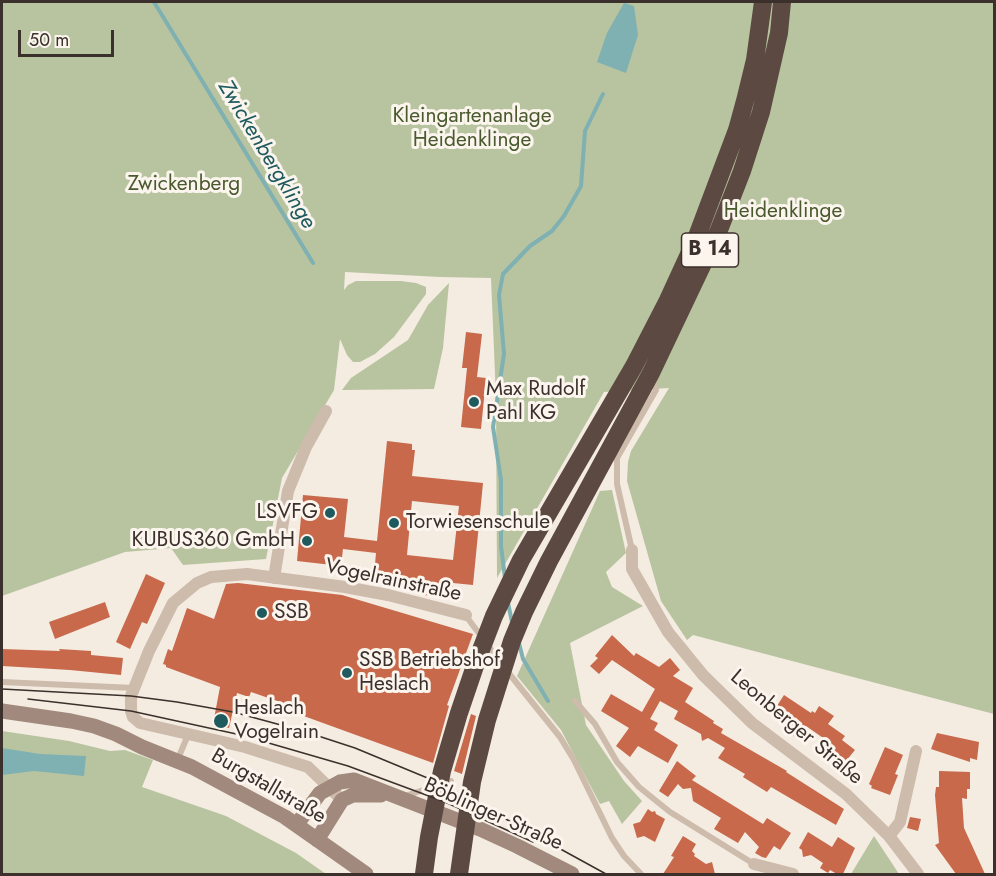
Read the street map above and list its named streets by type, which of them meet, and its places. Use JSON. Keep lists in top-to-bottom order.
{
  "streets": {
    "highway": ["B 14"],
    "main road": ["Burgstallstraße", "Böblinger Straße"],
    "street": ["Vogelrainstraße", "Leonberger Straße"]
  },
  "crossings": [
    ["B 14", "Leonberger Straße"]
  ],
  "water": ["Zwickenbergklinge"],
  "parks": ["Kleingartenanlage Heidenklinge", "Zwickenberg", "Heidenklinge"],
  "places": [
    "Max Rudolf Pahl KG",
    "LSVFG",
    "Torwiesenschule",
    "KUBUS360 GmbH",
    "SSB",
    "SSB Betriebshof Heslach",
    "Heslach Vogelrain"
  ],
  "scale_bar": "50 m"
}
